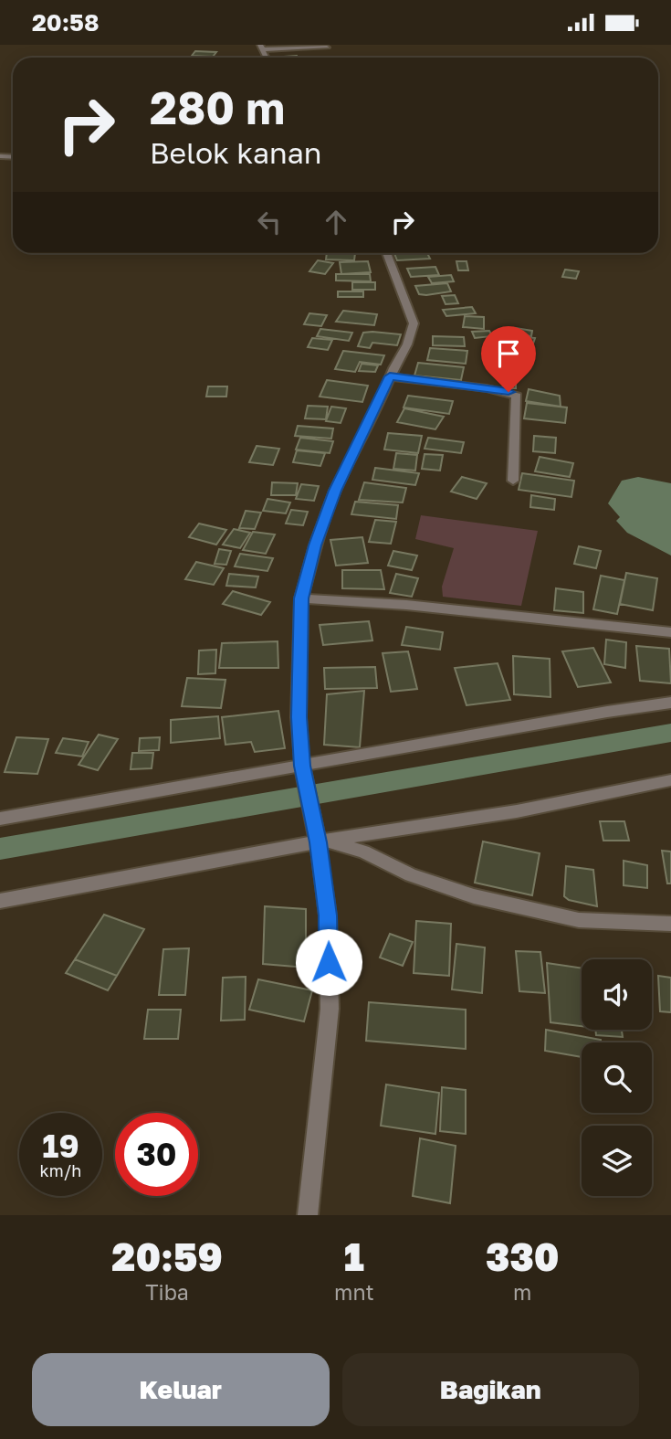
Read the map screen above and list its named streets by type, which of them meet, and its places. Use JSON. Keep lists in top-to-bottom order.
{
  "page": {
    "status": "20:58",
    "turn": ["280 m", "Belok kanan"],
    "speed": "19 km/h",
    "limit": "30",
    "eta": [
      "20:59",
      "Tiba",
      "1",
      "mnt",
      "330",
      "m"
    ],
    "buttons": ["Keluar", "Bagikan"]
  }
}
